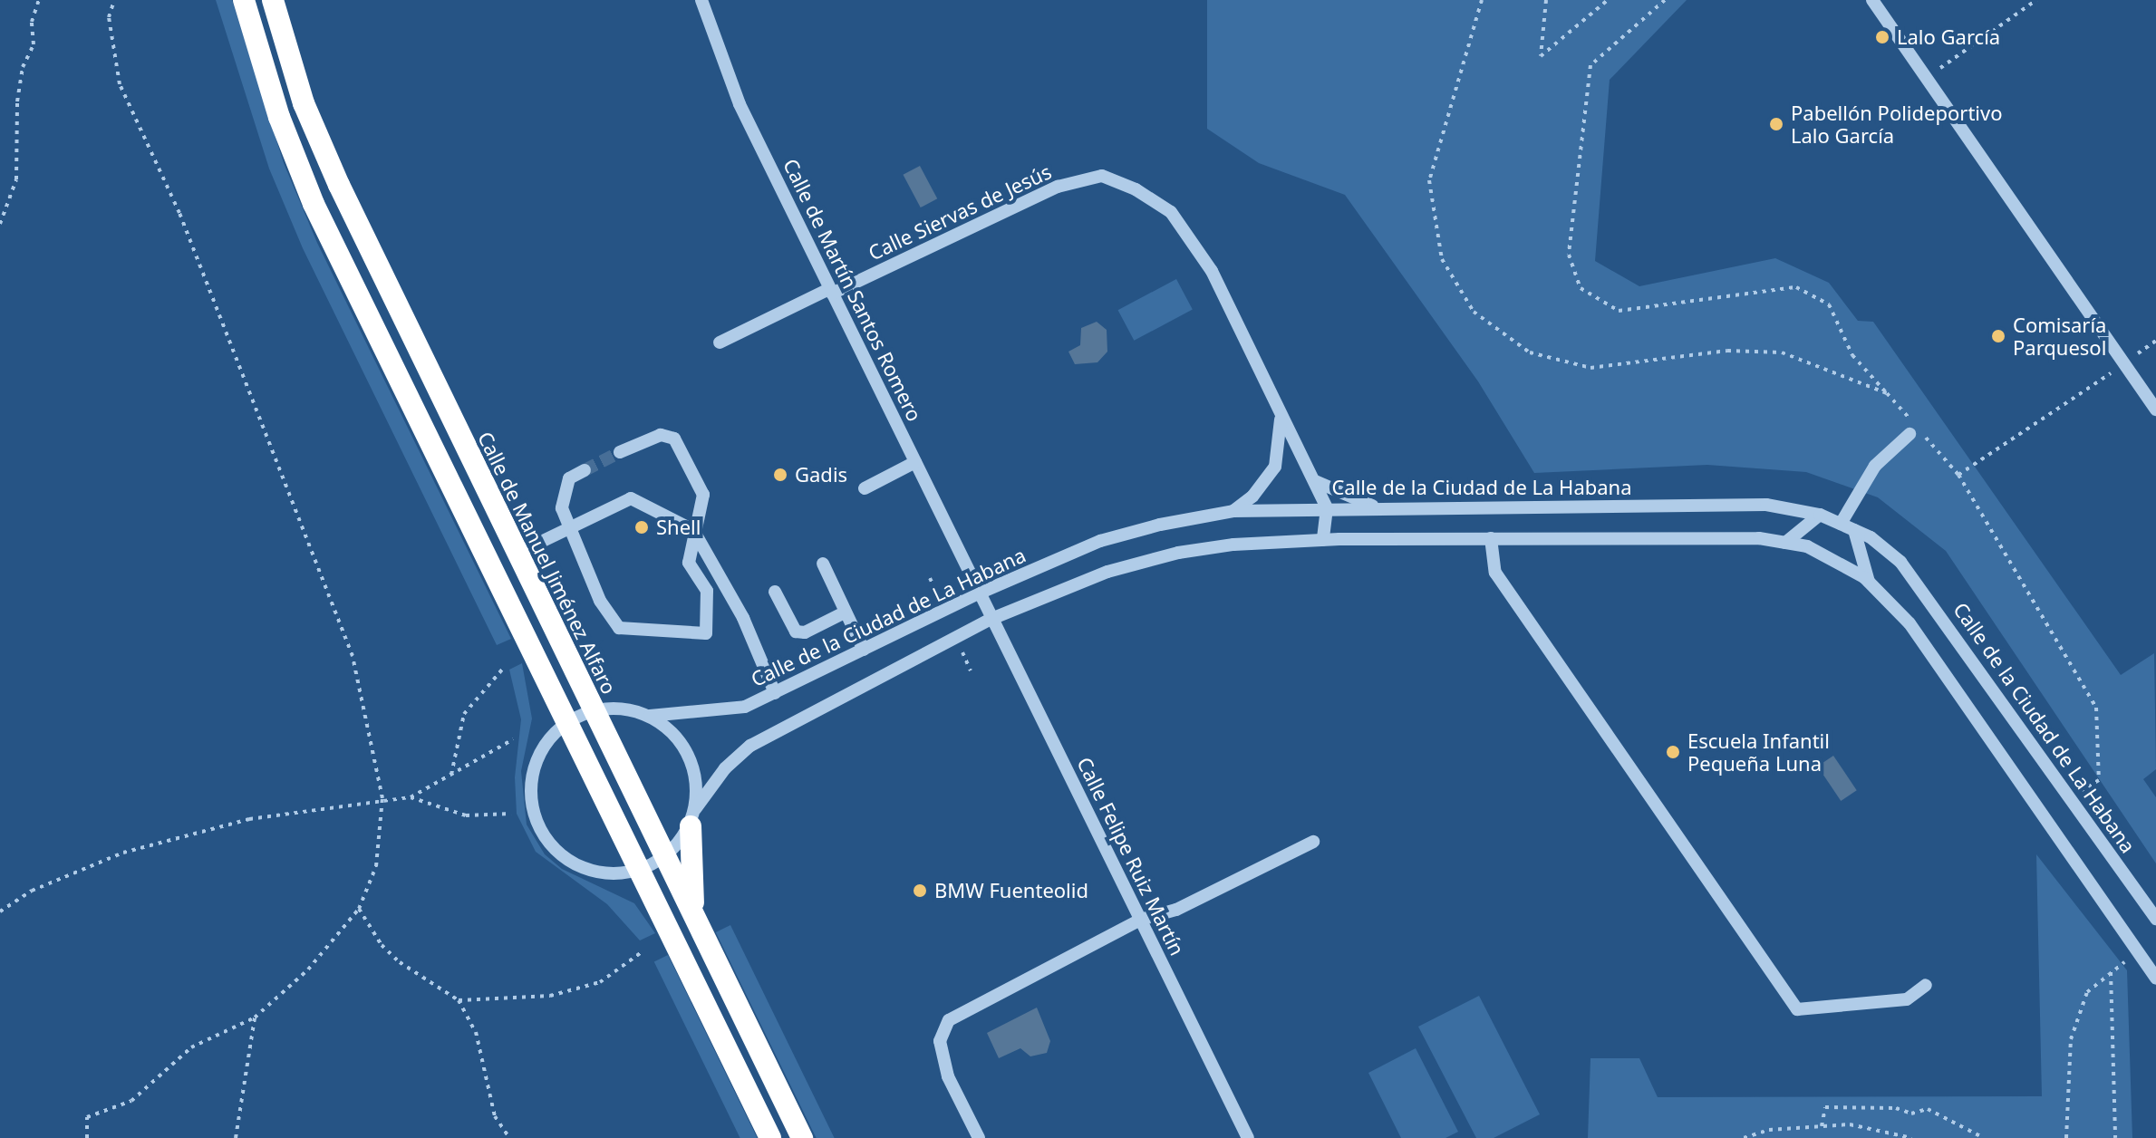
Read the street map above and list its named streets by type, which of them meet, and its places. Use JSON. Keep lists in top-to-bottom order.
{
  "streets": {
    "highway": ["Calle de Manuel Jiménez Alfaro"],
    "street": [
      "Calle Siervas de Jesús",
      "Calle de Martín Santos Romero",
      "Calle de la Ciudad de La Habana",
      "Calle Felipe Ruiz Martín"
    ]
  },
  "crossings": [
    ["Calle Siervas de Jesús", "Calle de Martín Santos Romero"],
    ["Calle Siervas de Jesús", "Calle de la Ciudad de La Habana"],
    ["Calle de Martín Santos Romero", "Calle de la Ciudad de La Habana"],
    ["Calle de Martín Santos Romero", "Calle Felipe Ruiz Martín"],
    ["Calle de la Ciudad de La Habana", "Calle de Manuel Jiménez Alfaro"],
    ["Calle de la Ciudad de La Habana", "Calle Felipe Ruiz Martín"]
  ],
  "places": [
    "Lalo García",
    "Pabellón Polideportivo Lalo García",
    "Comisaría Parquesol",
    "Gadis",
    "Shell",
    "Escuela Infantil Pequeña Luna",
    "BMW Fuenteolid"
  ]
}
